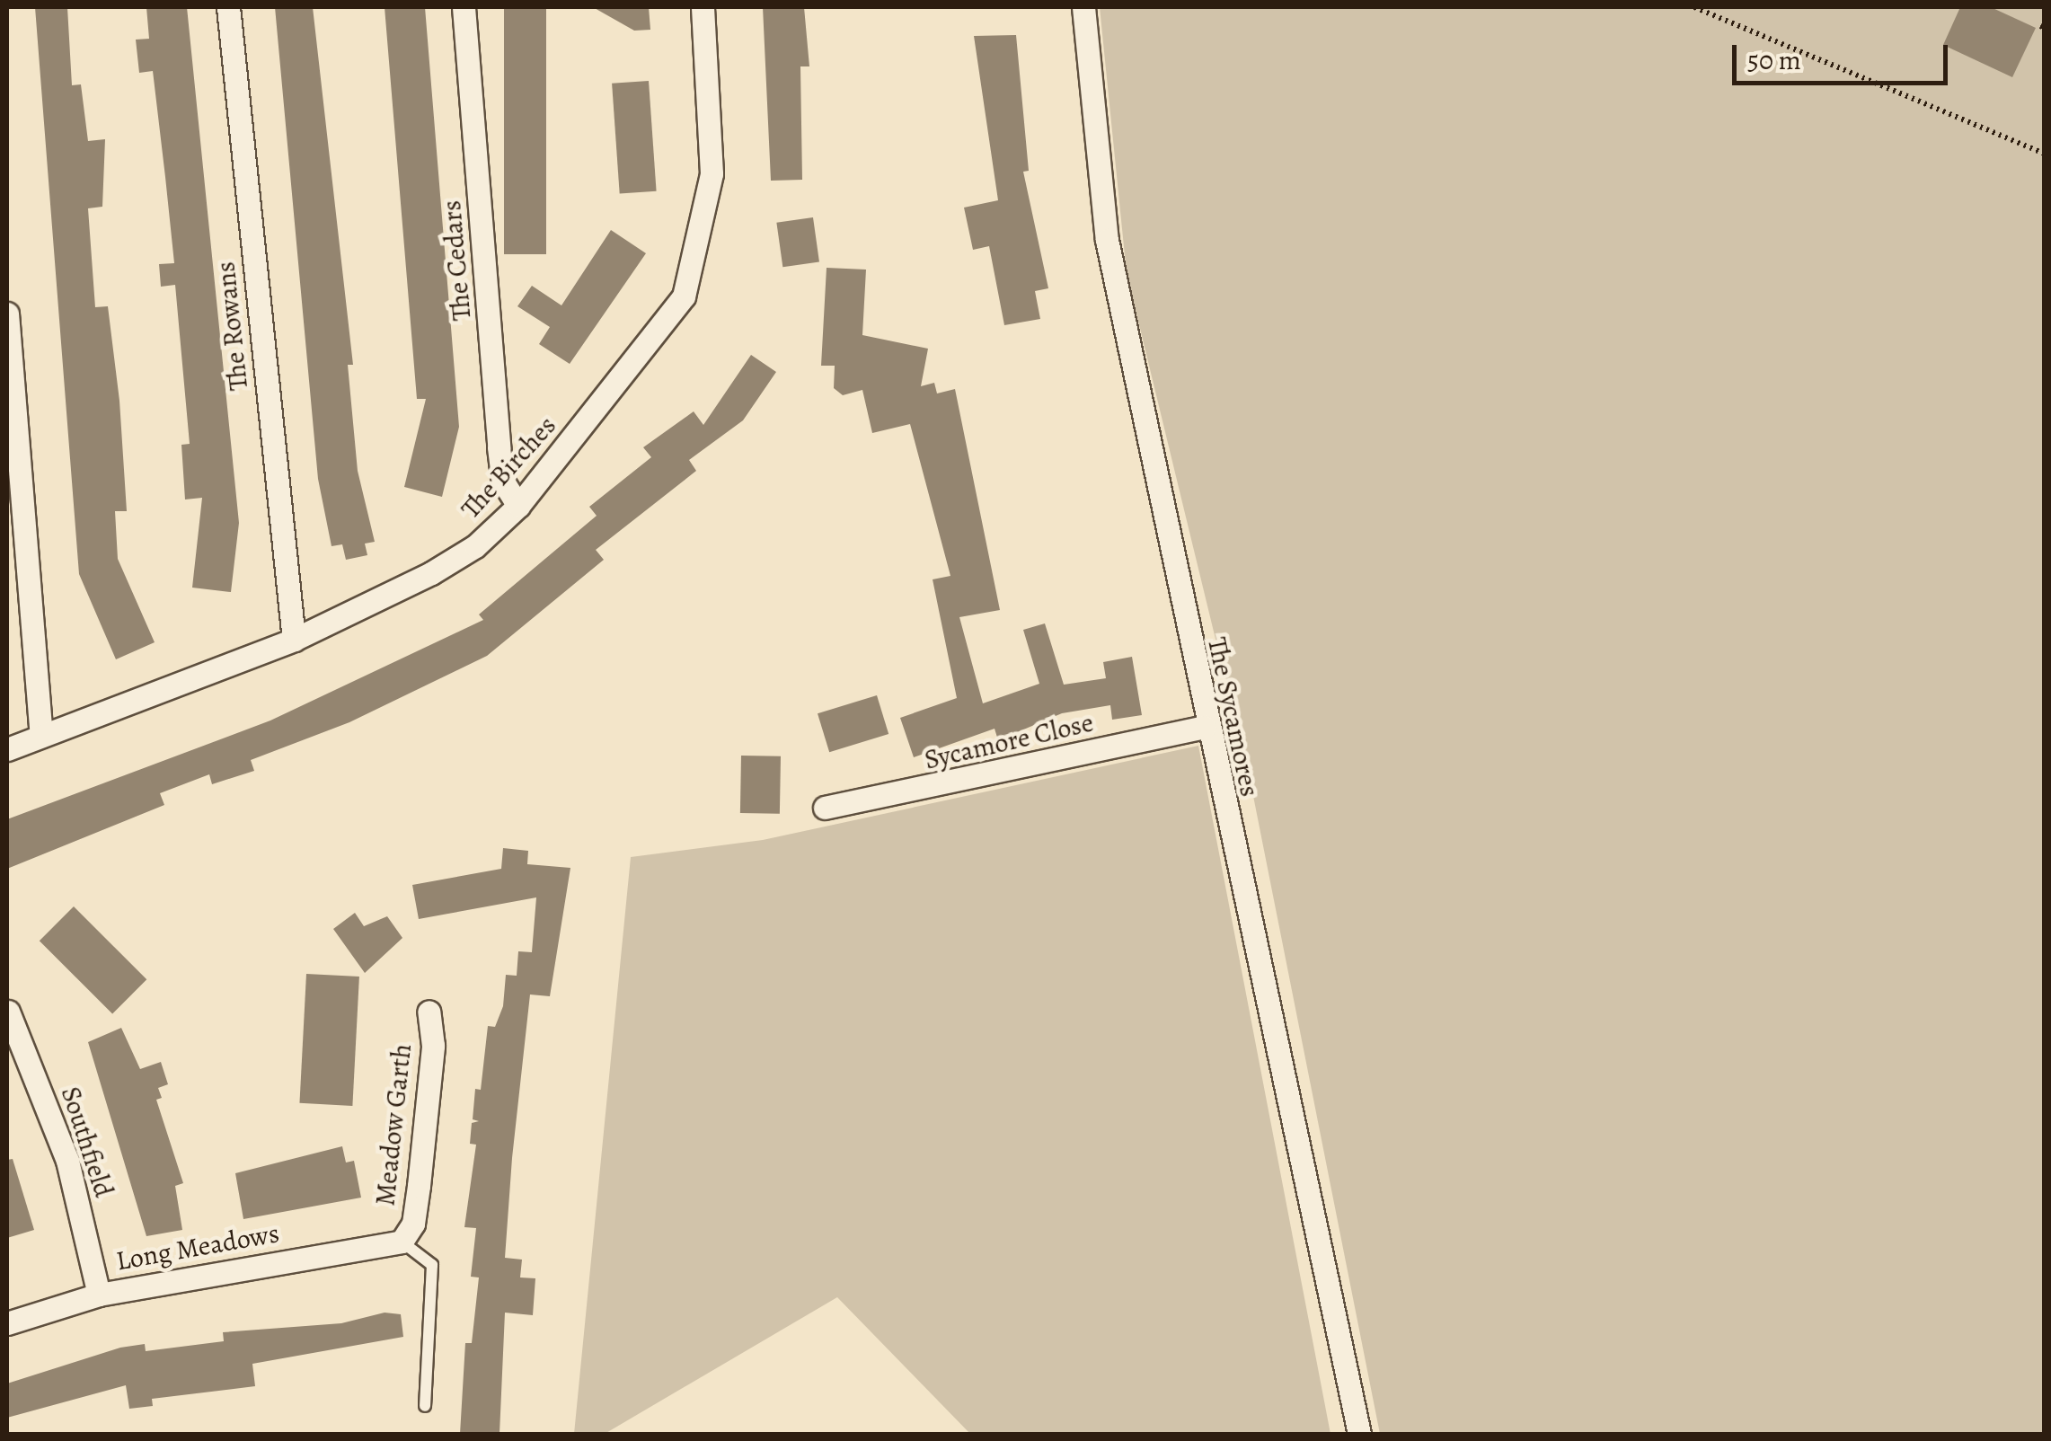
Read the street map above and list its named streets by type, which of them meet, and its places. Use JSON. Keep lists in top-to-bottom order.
{
  "streets": {
    "street": [
      "The Cedars",
      "The Rowans",
      "The Birches",
      "The Sycamores",
      "Sycamore Close",
      "Meadow Garth",
      "Southfield",
      "Long Meadows"
    ]
  },
  "crossings": [
    ["The Cedars", "The Birches"],
    ["The Rowans", "The Birches"],
    ["The Sycamores", "Sycamore Close"],
    ["Meadow Garth", "Long Meadows"],
    ["Southfield", "Long Meadows"]
  ],
  "scale_bar": "50 m"
}
